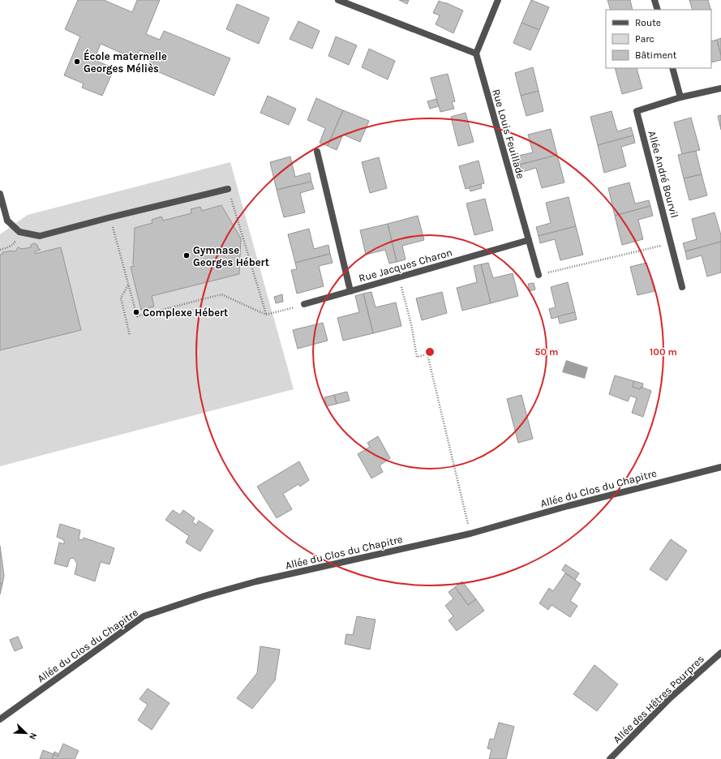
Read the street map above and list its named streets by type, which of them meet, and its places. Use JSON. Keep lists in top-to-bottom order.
{
  "streets": {
    "street": [
      "Rue Louis Feuillade",
      "Allée André Bourvil",
      "Rue Jacques Charon",
      "Allée du Clos du Chapitre",
      "Allée des Hêtres Pourpres"
    ]
  },
  "crossings": [
    ["Rue Louis Feuillade", "Rue Jacques Charon"]
  ],
  "places": ["École maternelle Georges Méliès", "Gymnase Georges Hébert", "Complexe Hébert"],
  "legend": ["Route", "Parc", "Bâtiment"],
  "north": "bottom right",
  "rings": ["50 m", "100 m"]
}
